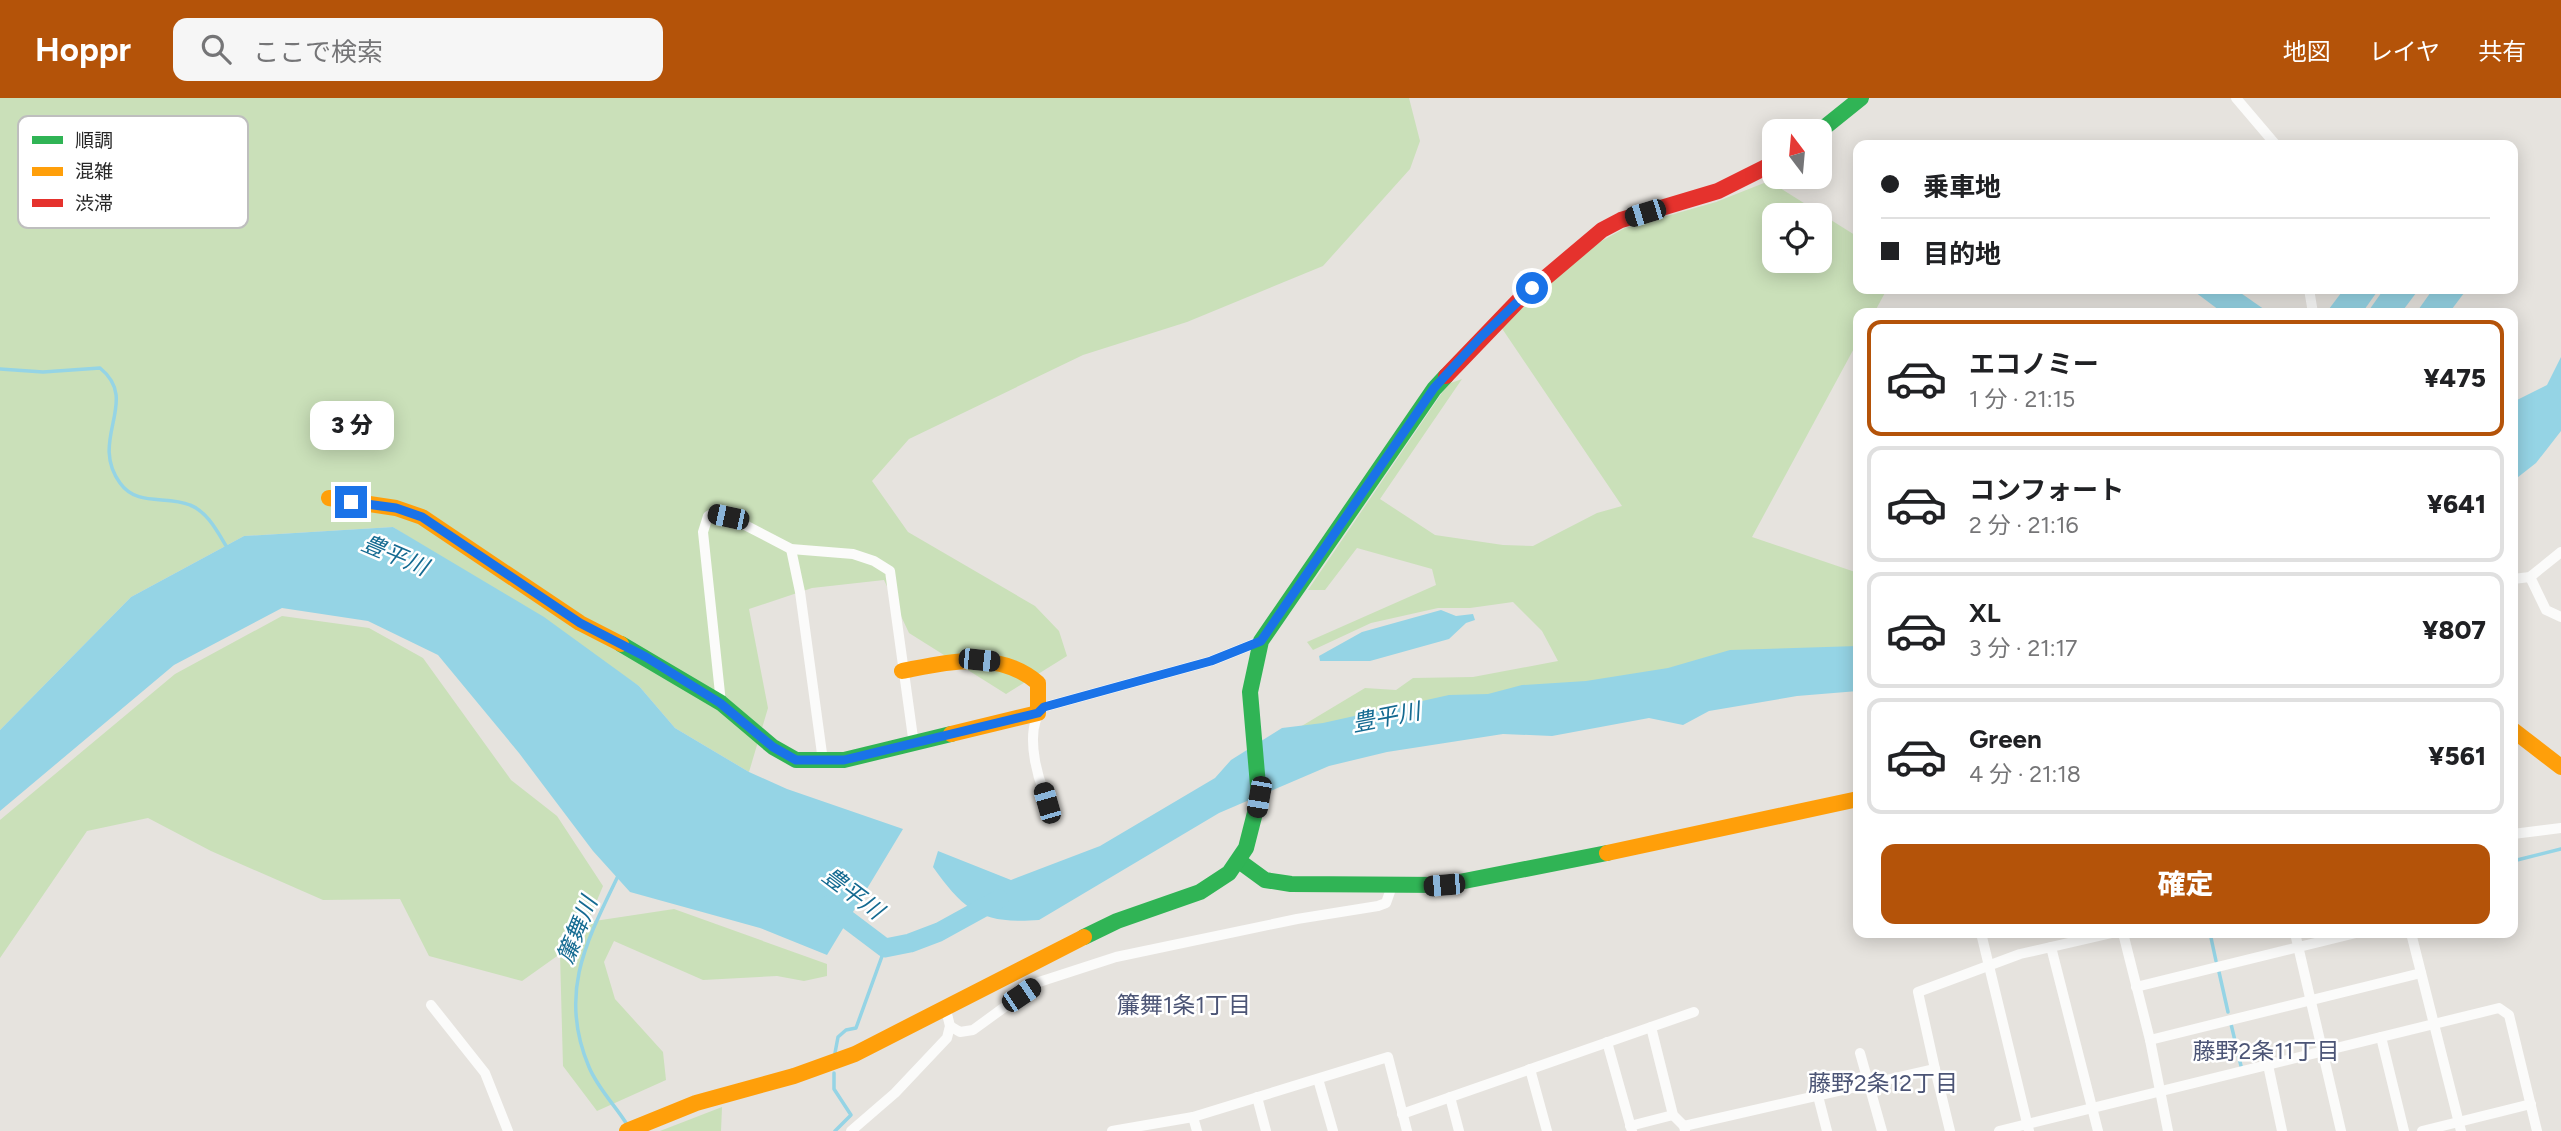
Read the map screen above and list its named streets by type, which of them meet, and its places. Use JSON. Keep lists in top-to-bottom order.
{
  "districts": ["簾舞1条1丁目", "藤野2条11丁目", "藤野2条12丁目"],
  "water": ["豊平川", "簾舞川"],
  "legend": ["順調", "混雑", "渋滞"],
  "north": "top",
  "page": {
    "header": "Hoppr",
    "search": "ここで検索",
    "nav": ["地図", "レイヤ", "共有"],
    "banner": ["乗車地", "目的地"],
    "list": [
      {
        "name": "エコノミー",
        "note": "1 分 · 21:15",
        "value": "¥475"
      },
      {
        "name": "コンフォート",
        "note": "2 分 · 21:16",
        "value": "¥641"
      },
      {
        "name": "XL",
        "note": "3 分 · 21:17",
        "value": "¥807"
      },
      {
        "name": "Green",
        "note": "4 分 · 21:18",
        "value": "¥561"
      }
    ],
    "bubble": "3 分",
    "buttons": "確定"
  }
}
